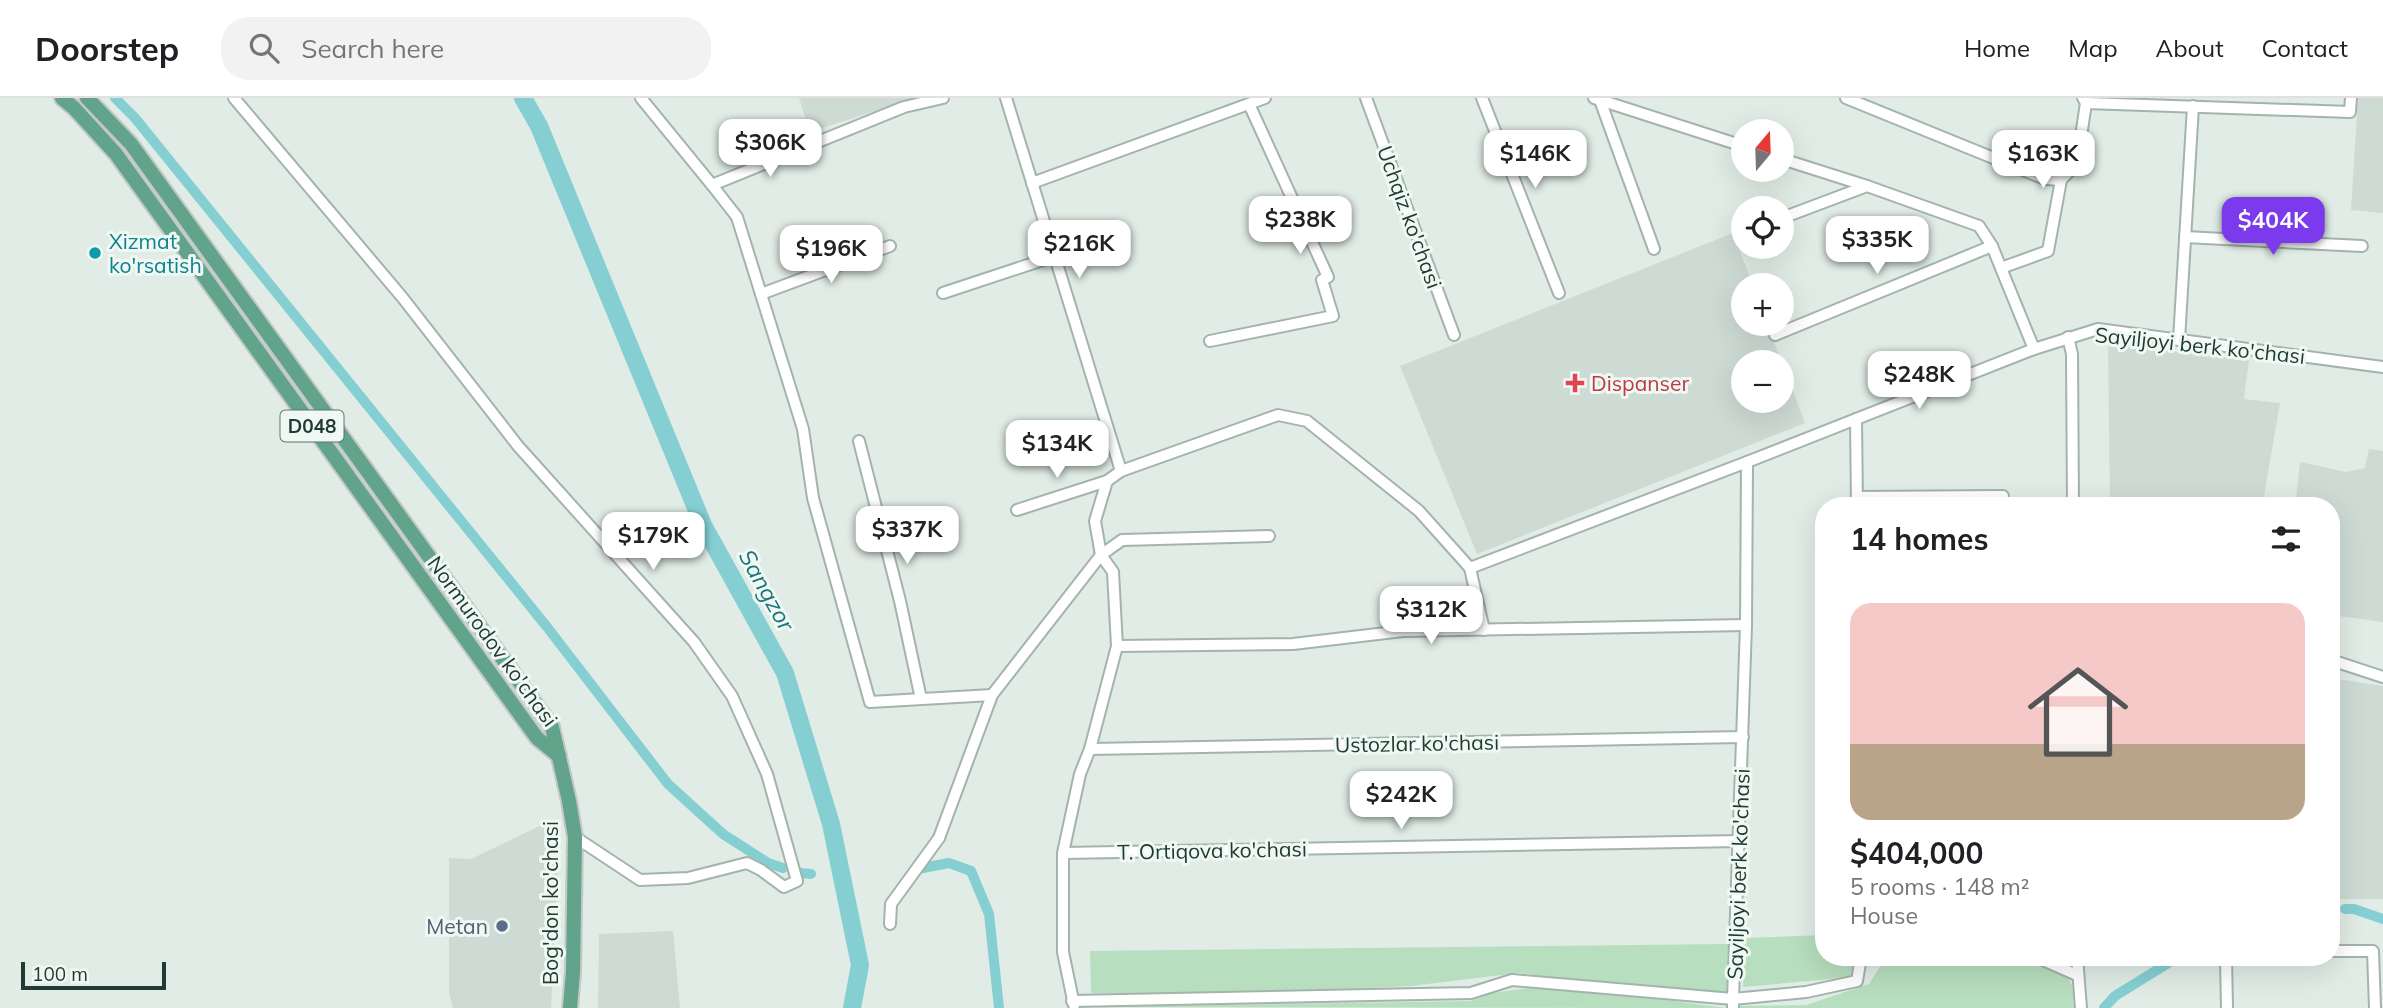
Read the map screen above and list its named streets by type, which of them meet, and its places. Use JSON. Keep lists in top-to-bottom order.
{
  "streets": {
    "main road": ["D048", "Normurodov ko'chasi", "Bog'don ko'chasi"],
    "street": [
      "Uchqiz ko'chasi",
      "Sayiljoyi berk ko'chasi",
      "Ustozlar ko'chasi",
      "T. Ortiqova ko'chasi"
    ]
  },
  "crossings": [
    ["Sayiljoyi berk ko'chasi", "Ustozlar ko'chasi"],
    ["Sayiljoyi berk ko'chasi", "T. Ortiqova ko'chasi"],
    ["Normurodov ko'chasi", "Bog'don ko'chasi"]
  ],
  "water": ["Sangzor"],
  "places": {
    "other": ["Xizmat ko'rsatish", "Metan"],
    "health": ["Dispanser"]
  },
  "scale_bar": "100 m",
  "north": "top",
  "page": {
    "header": "Doorstep",
    "search": "Search here",
    "nav": [
      "Home",
      "Map",
      "About",
      "Contact"
    ],
    "map_buttons": ["+", "−"],
    "price": [
      "$306K",
      "$146K",
      "$163K",
      "$238K",
      "$404K",
      "$335K",
      "$216K",
      "$196K",
      "$248K",
      "$134K",
      "$337K",
      "$179K",
      "$312K",
      "$242K"
    ],
    "heading": "14 homes",
    "list": [
      {
        "name": "$404,000",
        "note": "5 rooms · 148 m² · House"
      }
    ],
    "scale": "100 m"
  }
}
